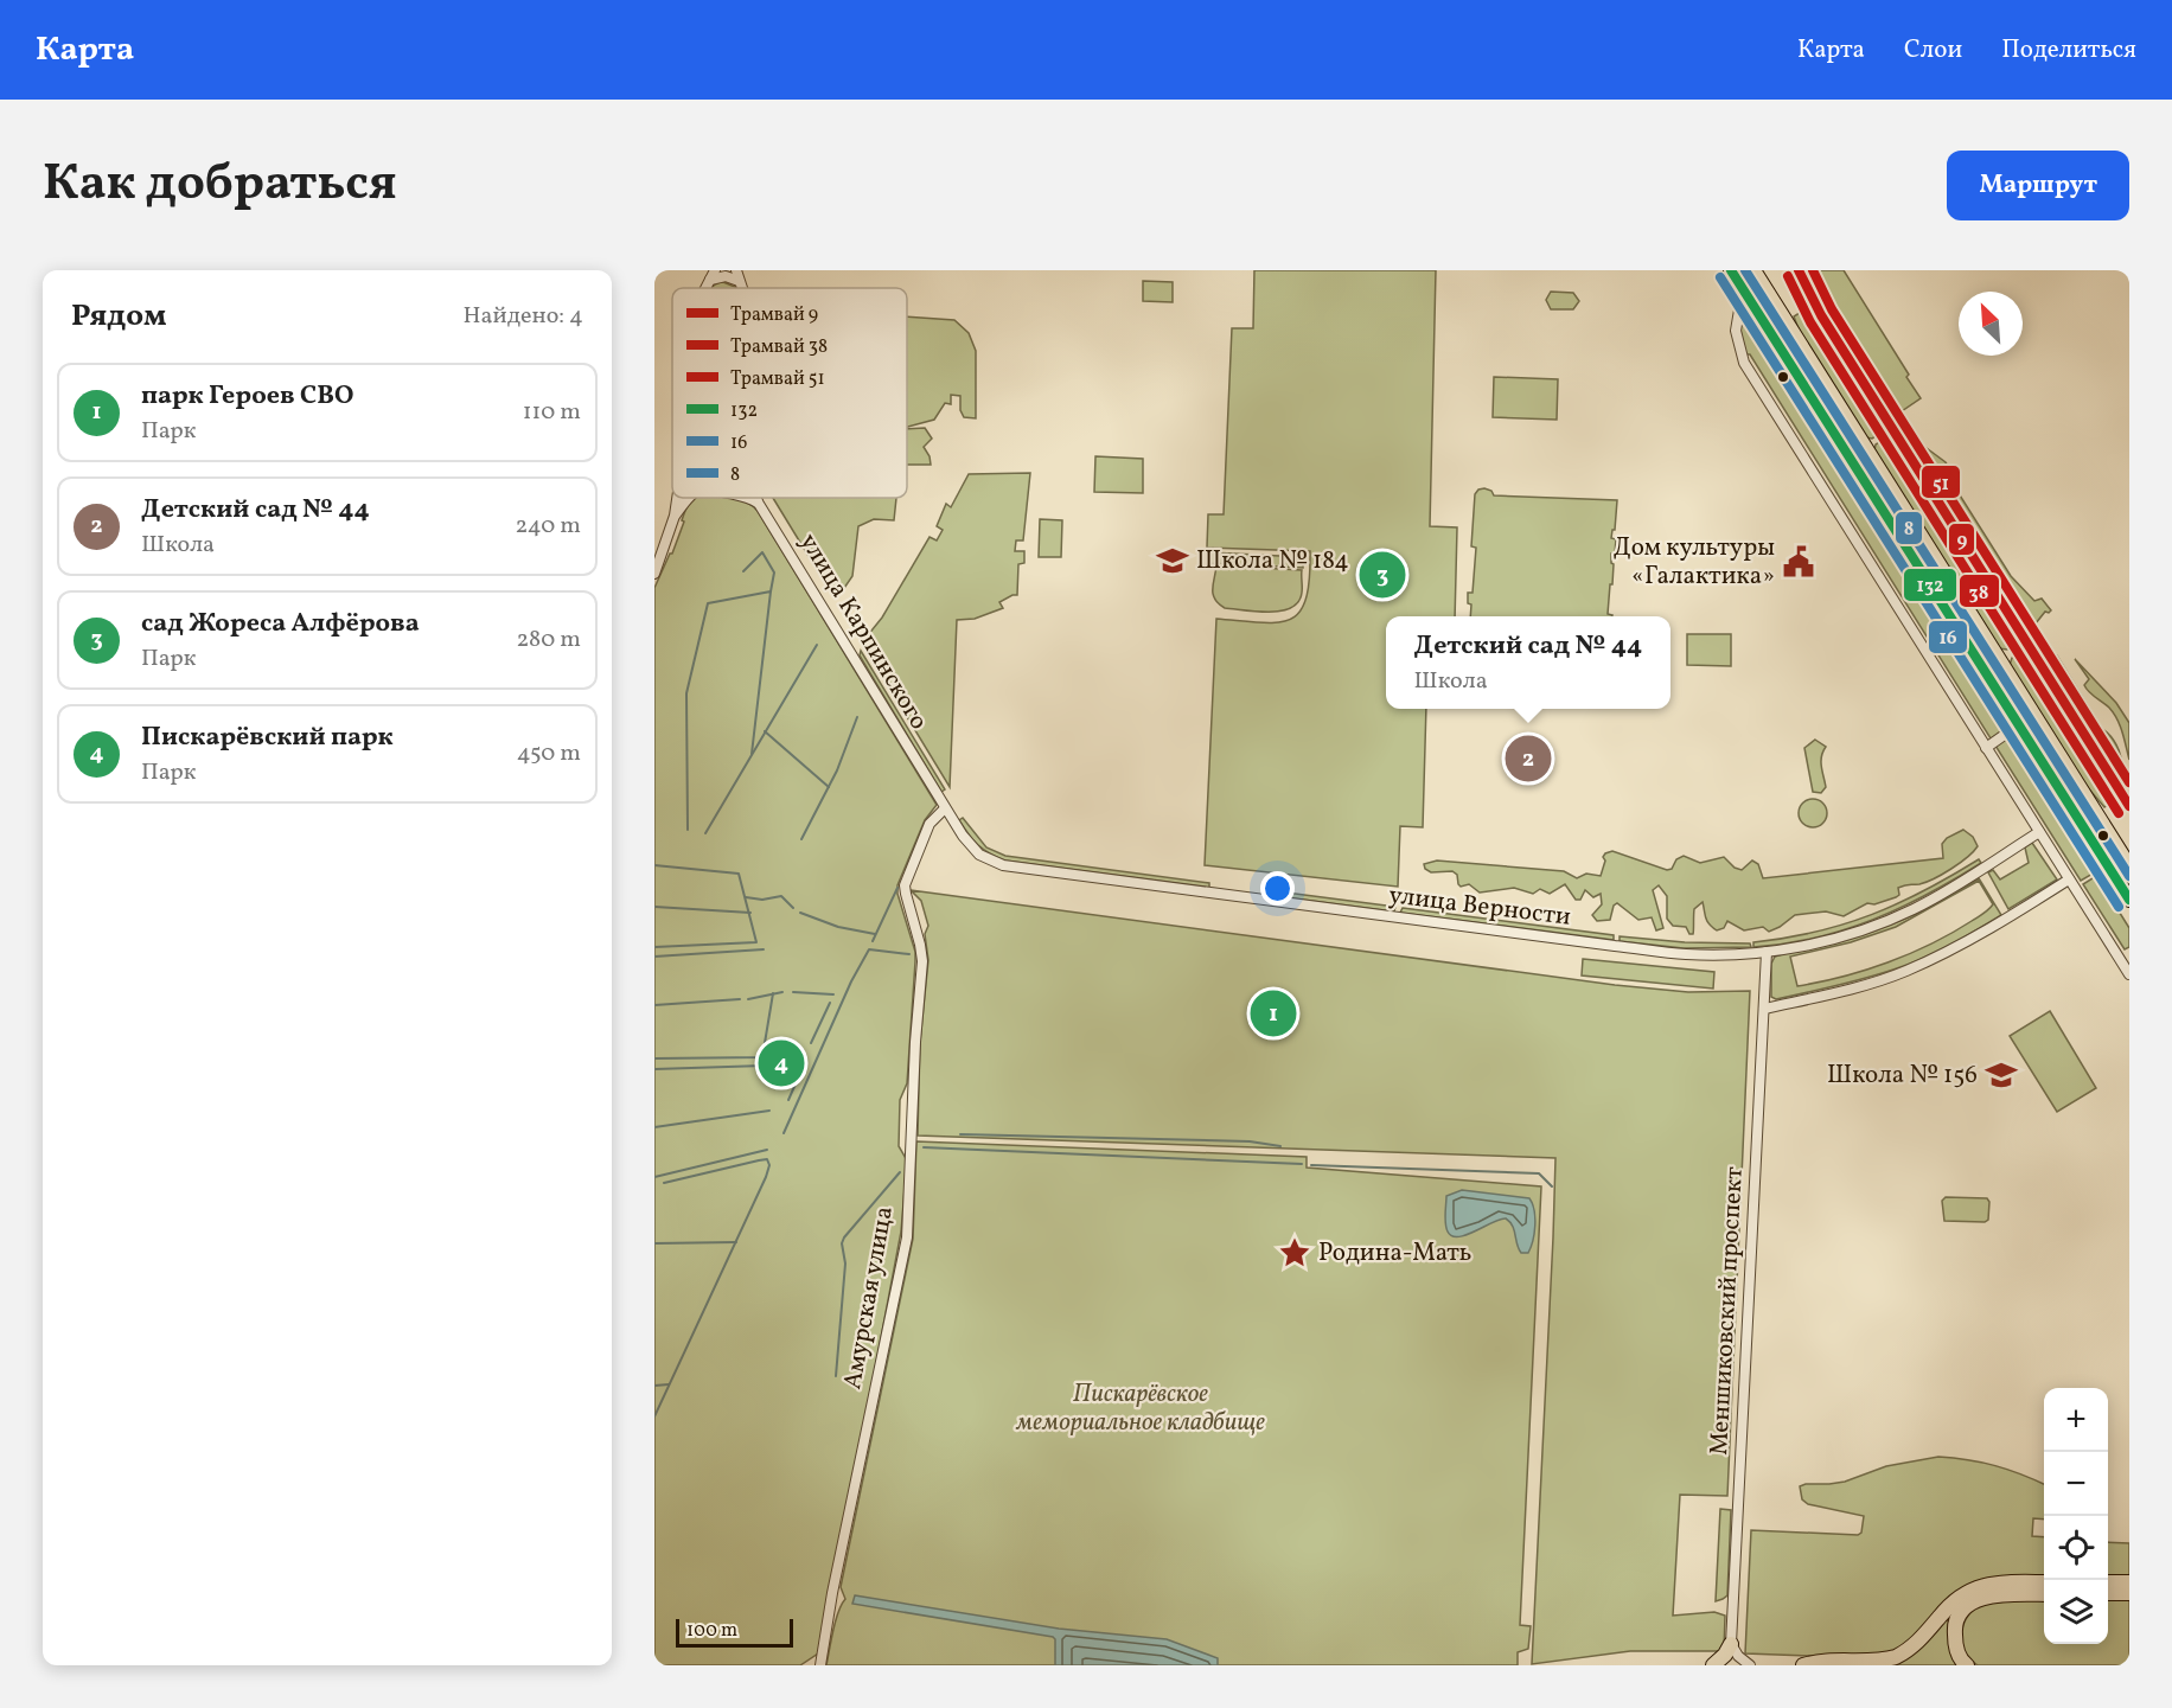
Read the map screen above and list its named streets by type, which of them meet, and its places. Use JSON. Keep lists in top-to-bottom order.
{
  "streets": {
    "street": [
      "улица Карпинского",
      "улица Верности",
      "Амурская улица",
      "Меншиковский проспект"
    ]
  },
  "crossings": [
    ["улица Карпинского", "улица Верности"],
    ["улица Верности", "Амурская улица"],
    ["улица Верности", "Меншиковский проспект"]
  ],
  "parks": ["Пискарёвское мемориальное кладбище"],
  "places": {
    "school or university": ["Школа № 184", "Школа № 156"],
    "public building": ["Дом культуры «Галактика»"],
    "place": ["Родина-Мать"]
  },
  "lines": [
    "tram line 9",
    "tram line 51",
    "transit line 132",
    "transit line 8",
    "tram line 38",
    "transit line 16"
  ],
  "legend": [
    "Трамвай 9",
    "Трамвай 38",
    "Трамвай 51",
    "132",
    "16",
    "8"
  ],
  "scale_bar": "100 m",
  "north": "top left",
  "page": {
    "header": "Карта",
    "nav": ["Карта", "Слои", "Поделиться"],
    "title": "Как добраться",
    "buttons": "Маршрут",
    "heading": ["Рядом", "Найдено: 4"],
    "list": [
      {
        "mark": "1",
        "name": "парк Героев СВО",
        "note": "Парк",
        "value": "110 m"
      },
      {
        "mark": "2",
        "name": "Детский сад № 44",
        "note": "Школа",
        "value": "240 m"
      },
      {
        "mark": "3",
        "name": "сад Жореса Алфёрова",
        "note": "Парк",
        "value": "280 m"
      },
      {
        "mark": "4",
        "name": "Пискарёвский парк",
        "note": "Парк",
        "value": "450 m"
      }
    ],
    "pins": [
      "3",
      "2",
      "1",
      "4"
    ],
    "popup": ["Детский сад № 44", "Школа"],
    "map_buttons": ["+", "−"],
    "scale": "100 m"
  }
}
